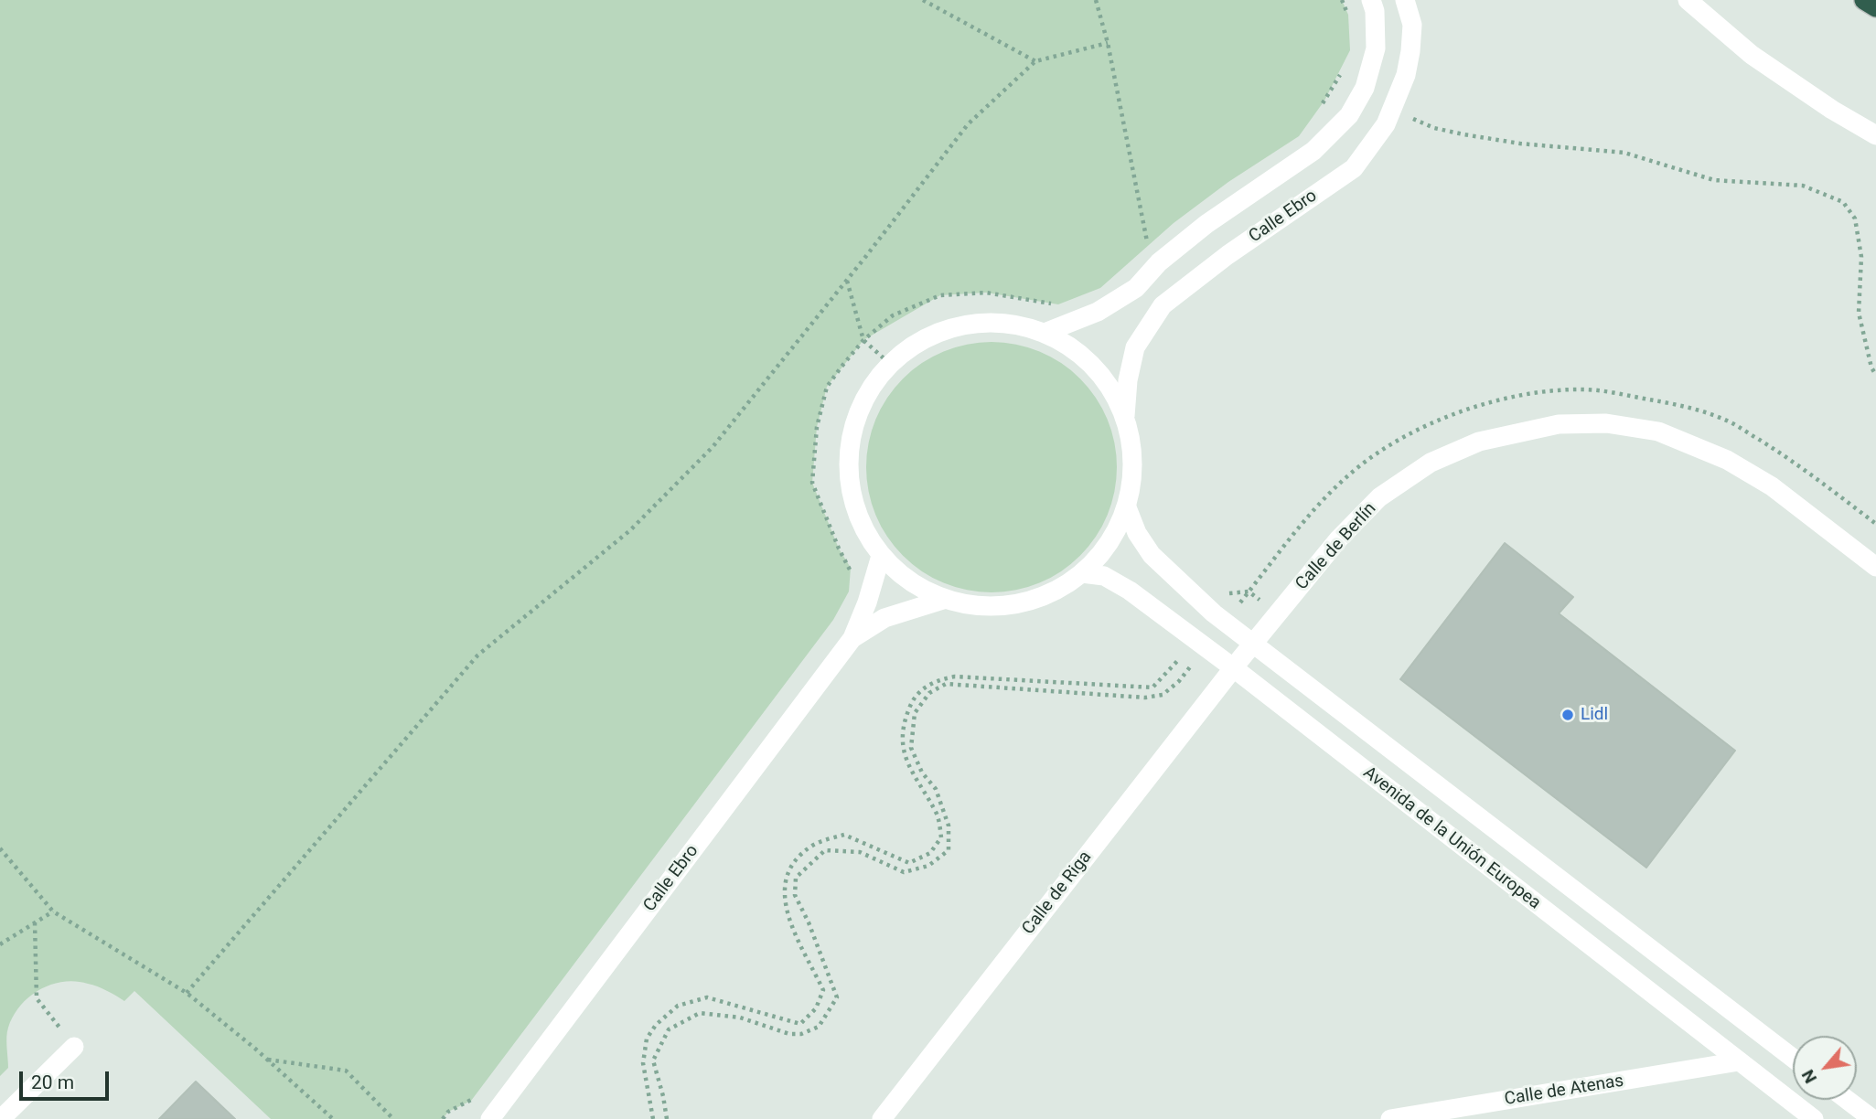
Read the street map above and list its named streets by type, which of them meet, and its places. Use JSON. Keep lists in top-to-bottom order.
{
  "streets": {
    "street": [
      "Calle Ebro",
      "Calle de Berlín",
      "Avenida de la Unión Europea",
      "Calle de Riga",
      "Calle de Atenas"
    ]
  },
  "crossings": [
    ["Calle de Berlín", "Avenida de la Unión Europea"],
    ["Calle de Berlín", "Calle de Riga"],
    ["Avenida de la Unión Europea", "Calle de Riga"],
    ["Avenida de la Unión Europea", "Calle de Atenas"]
  ],
  "places": ["Lidl"],
  "scale_bar": "20 m",
  "north": "bottom left"
}
